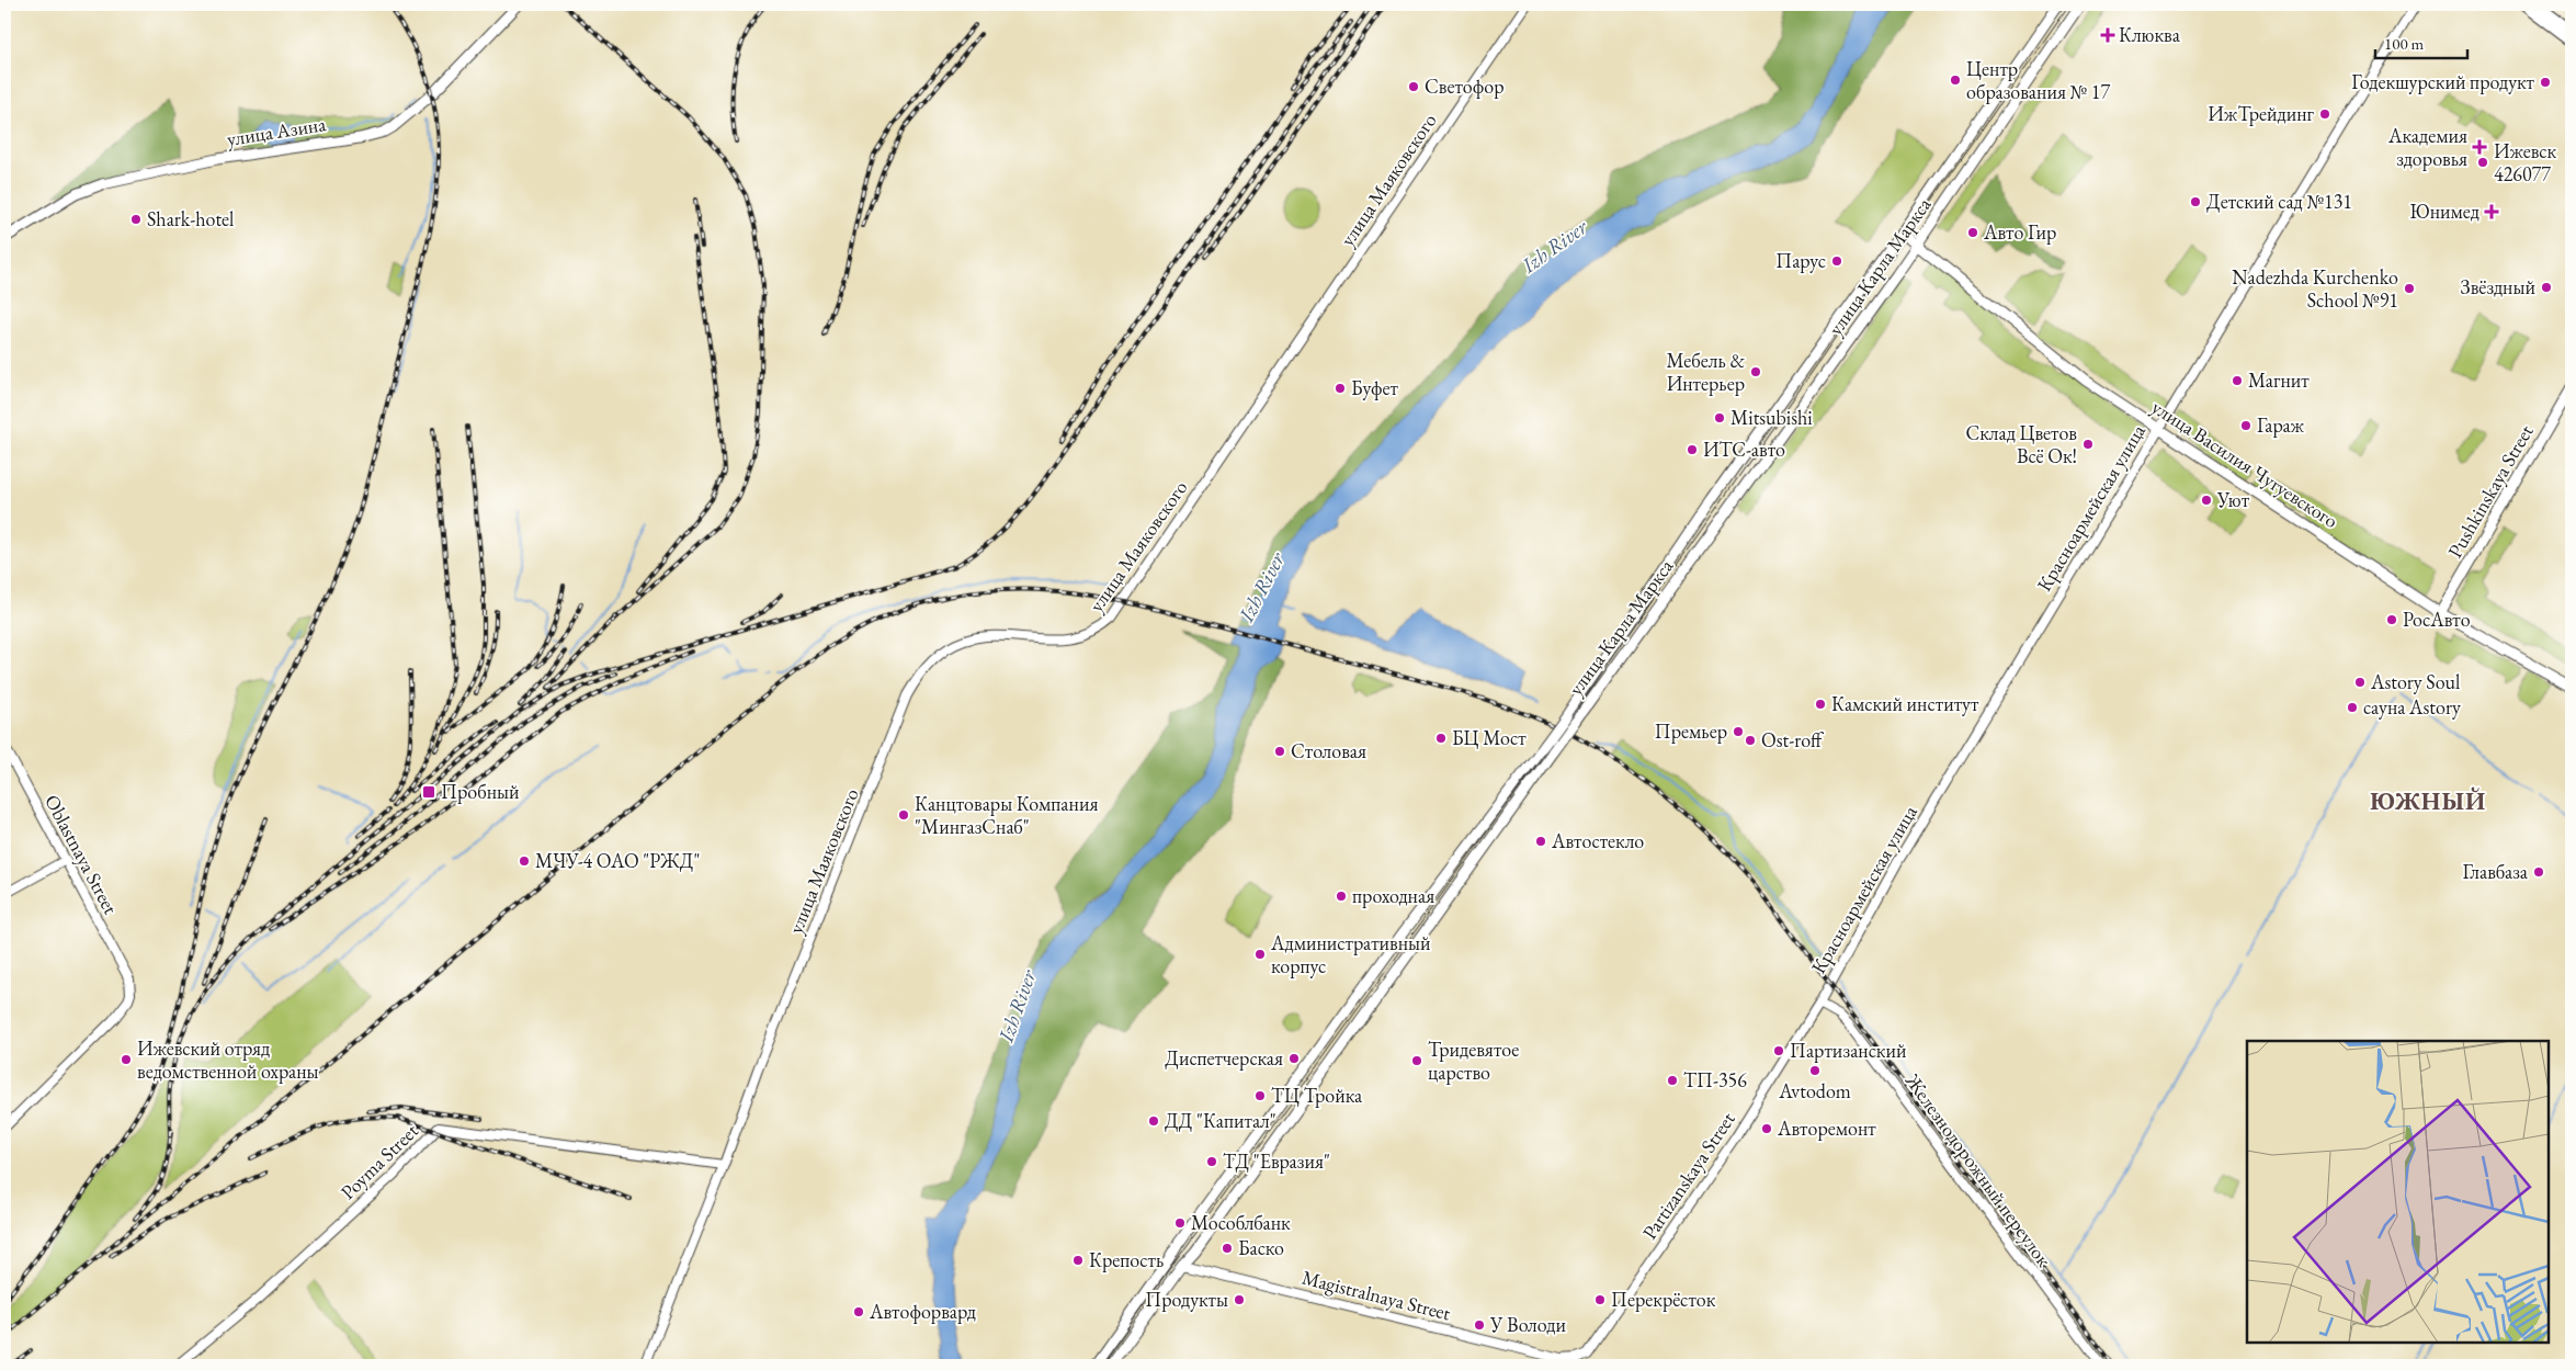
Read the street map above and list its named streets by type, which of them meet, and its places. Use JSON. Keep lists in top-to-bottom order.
{
  "streets": {
    "main road": [
      "улица Азина",
      "улица Карла Маркса",
      "улица Василия Чугуевского",
      "Pushkinskaya Street",
      "Magistralnaya Street"
    ],
    "street": [
      "улица Маяковского",
      "Красноармейская улица",
      "Oblastnaya Street",
      "Poyma Street",
      "Железнодорожный переулок",
      "Partizanskaya Street"
    ]
  },
  "crossings": [
    ["улица Маяковского", "Poyma Street"],
    ["улица Карла Маркса", "улица Василия Чугуевского"],
    ["улица Карла Маркса", "Magistralnaya Street"],
    ["улица Василия Чугуевского", "Pushkinskaya Street"],
    ["улица Василия Чугуевского", "Красноармейская улица"],
    ["Красноармейская улица", "Железнодорожный переулок"],
    ["Красноармейская улица", "Partizanskaya Street"],
    ["Железнодорожный переулок", "Partizanskaya Street"],
    ["Partizanskaya Street", "Magistralnaya Street"]
  ],
  "districts": ["ЮЖНЫЙ"],
  "water": ["Izh River"],
  "places": {
    "health": ["Клюква", "Академия здоровья", "Юнимед"],
    "other": [
      "Центр образования № 17",
      "Годекшурский продукт",
      "Светофор",
      "ИжТрейдинг",
      "Ижевск 426077",
      "Детский сад №131",
      "Shark-hotel",
      "Авто Гир",
      "Парус",
      "Звёздный",
      "Nadezhda Kurchenko School №91",
      "Мебель & Интерьер",
      "Магнит",
      "Буфет",
      "Mitsubishi",
      "Гараж",
      "Склад Цветов Всё Ок!",
      "ИТС-авто",
      "Уют",
      "РосАвто",
      "Astory Soul",
      "Камский институт",
      "сауна Astory",
      "Премьер",
      "БЦ Мост",
      "Ost-roff",
      "Столовая",
      "Канцтовары Компания \"МингазСнаб\"",
      "Автостекло",
      "МЧУ-4 ОАО \"РЖД\"",
      "Главбаза",
      "проходная",
      "Административный корпус",
      "Партизанский",
      "Диспетчерская",
      "Ижевский отряд ведомственной охраны",
      "Тридевятое царство",
      "Avtodom",
      "ТП-356",
      "ТЦ Тройка",
      "ДД \"Капитал\"",
      "Авторемонт",
      "ТД \"Евразия\"",
      "Мособлбанк",
      "Баско",
      "Крепость",
      "Продукты",
      "Перекрёсток",
      "Автофорвард",
      "У Володи"
    ],
    "transit": ["Пробный"]
  },
  "scale_bar": "100 m"
}
